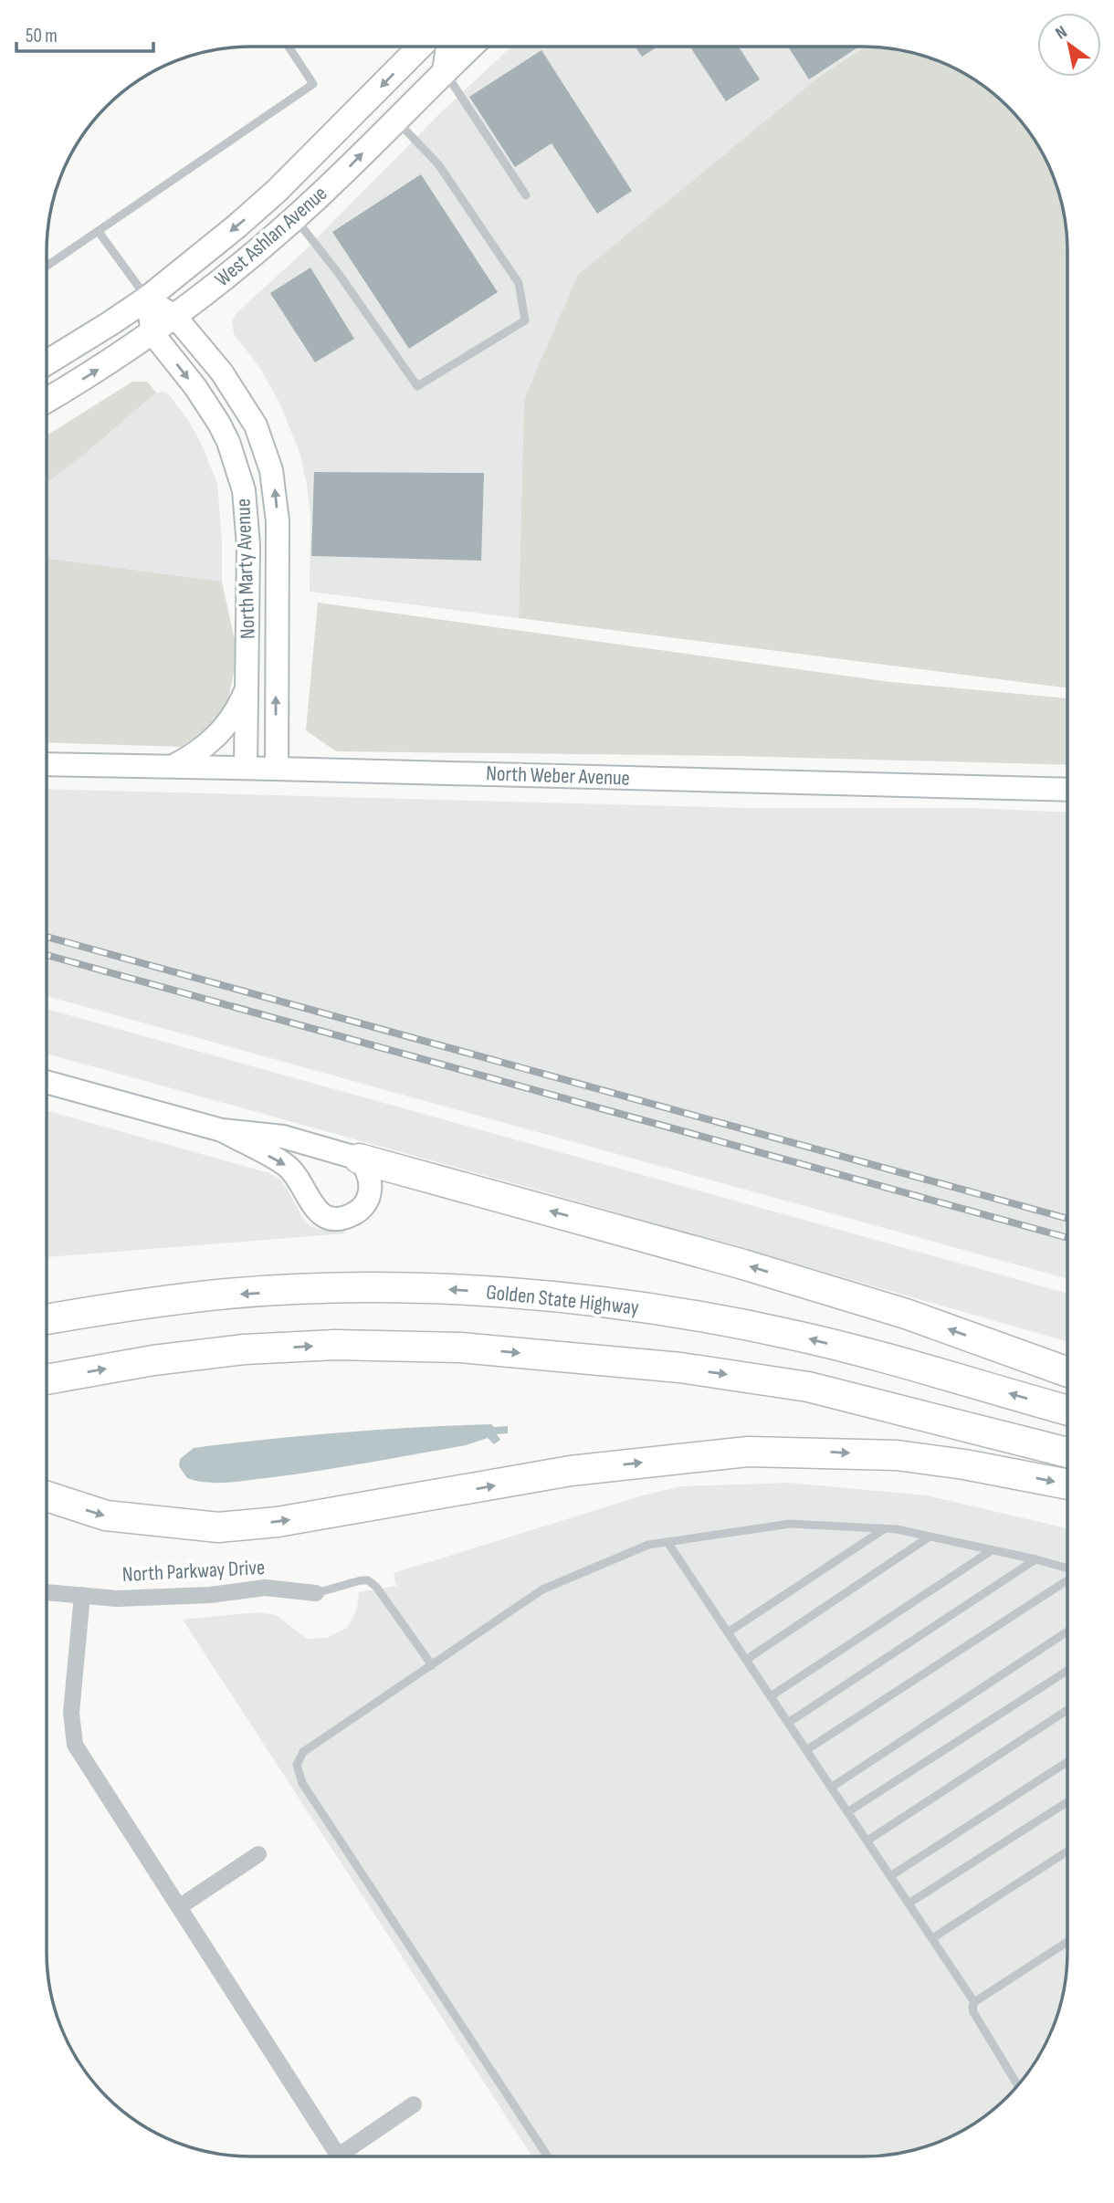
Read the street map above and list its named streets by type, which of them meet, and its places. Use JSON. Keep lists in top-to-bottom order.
{
  "streets": {
    "highway": ["Golden State Highway"],
    "main road": ["West Ashlan Avenue", "North Marty Avenue", "North Weber Avenue"],
    "street": ["North Parkway Drive"]
  },
  "crossings": [
    ["West Ashlan Avenue", "North Marty Avenue"],
    ["North Marty Avenue", "North Weber Avenue"]
  ],
  "scale_bar": "50 m",
  "north": "top left"
}
